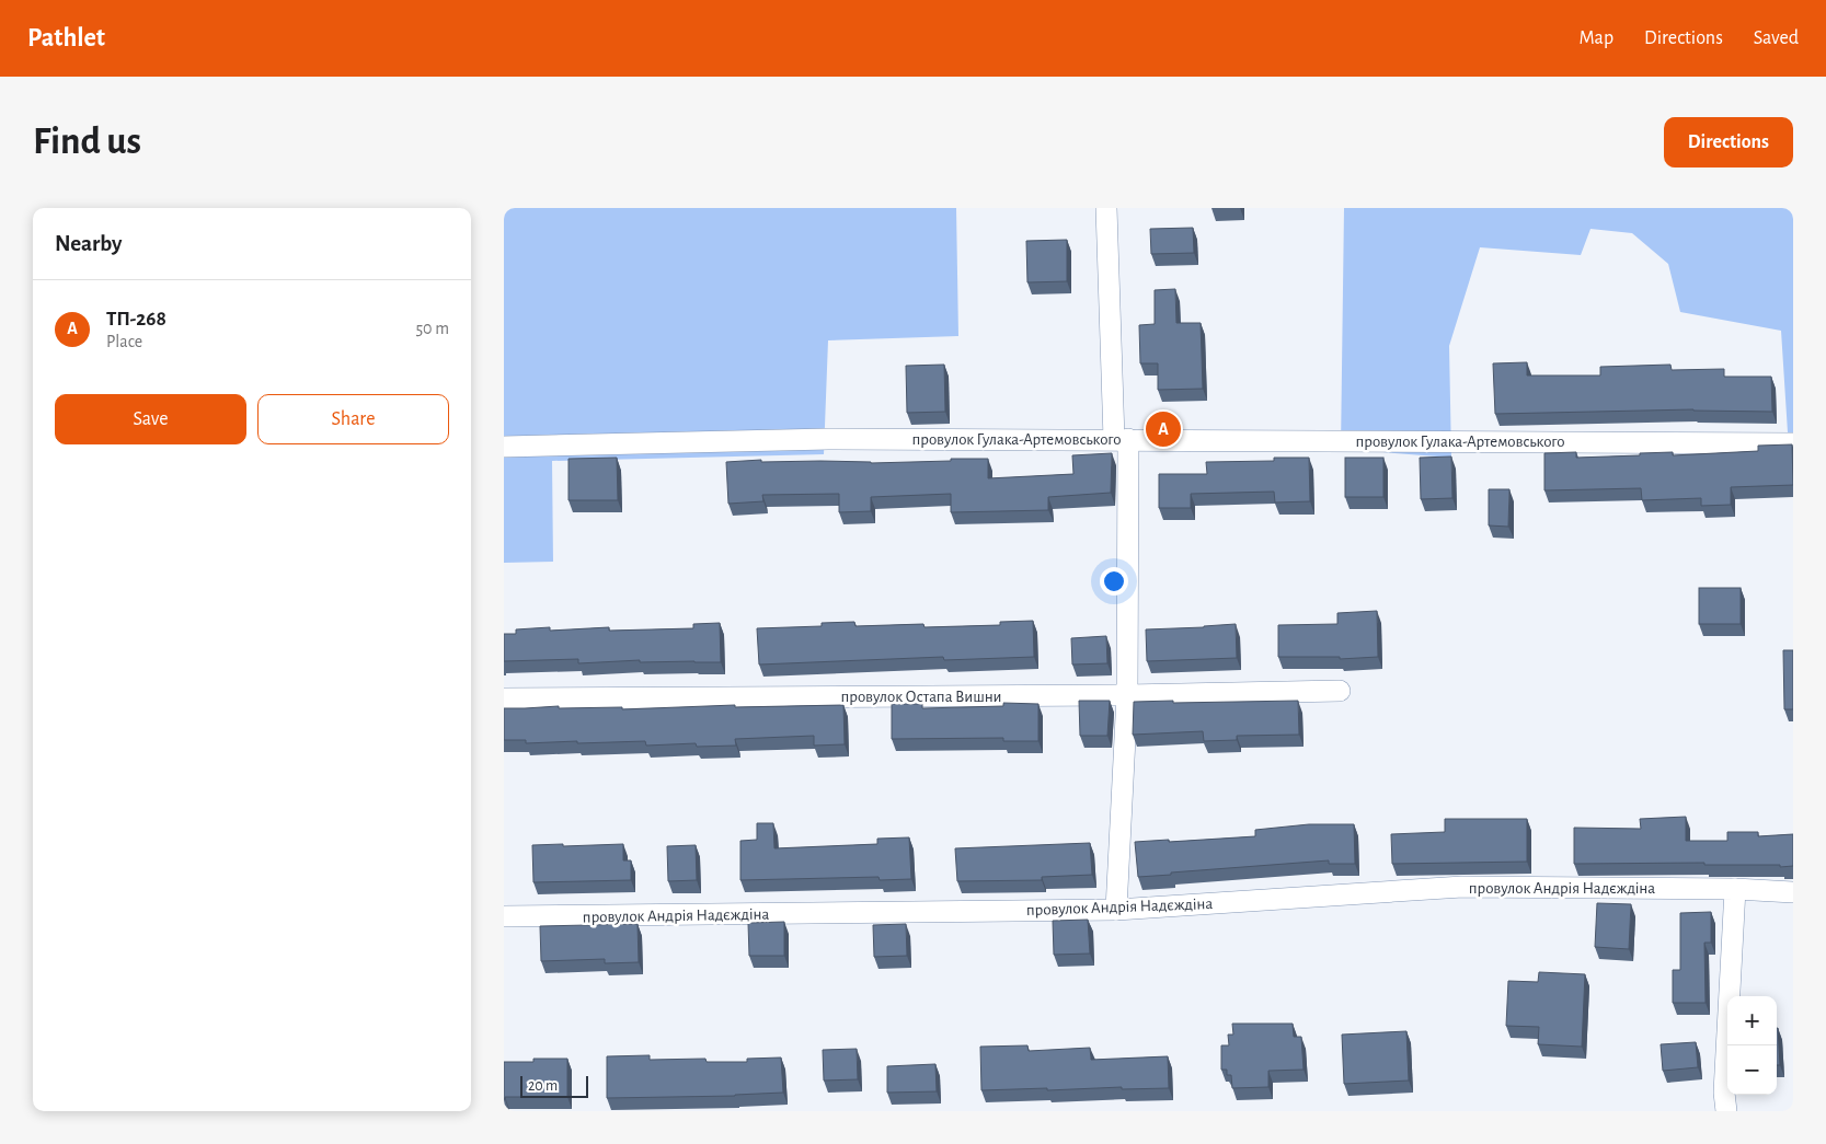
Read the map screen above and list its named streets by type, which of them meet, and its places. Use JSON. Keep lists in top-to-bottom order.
{
  "streets": {
    "street": ["провулок Гулака-Артемовського", "провулок Остапа Вишни", "провулок Андрія Надєждіна"]
  },
  "scale_bar": "20 m",
  "page": {
    "header": "Pathlet",
    "nav": ["Map", "Directions", "Saved"],
    "buttons": [
      "Directions",
      ["Save", "Share"]
    ],
    "title": "Find us",
    "heading": "Nearby",
    "list": [
      {
        "mark": "A",
        "name": "ТП-268",
        "note": "Place",
        "value": "50 m"
      }
    ],
    "pins": "A",
    "map_buttons": ["+", "−"],
    "scale": "20 m"
  }
}
